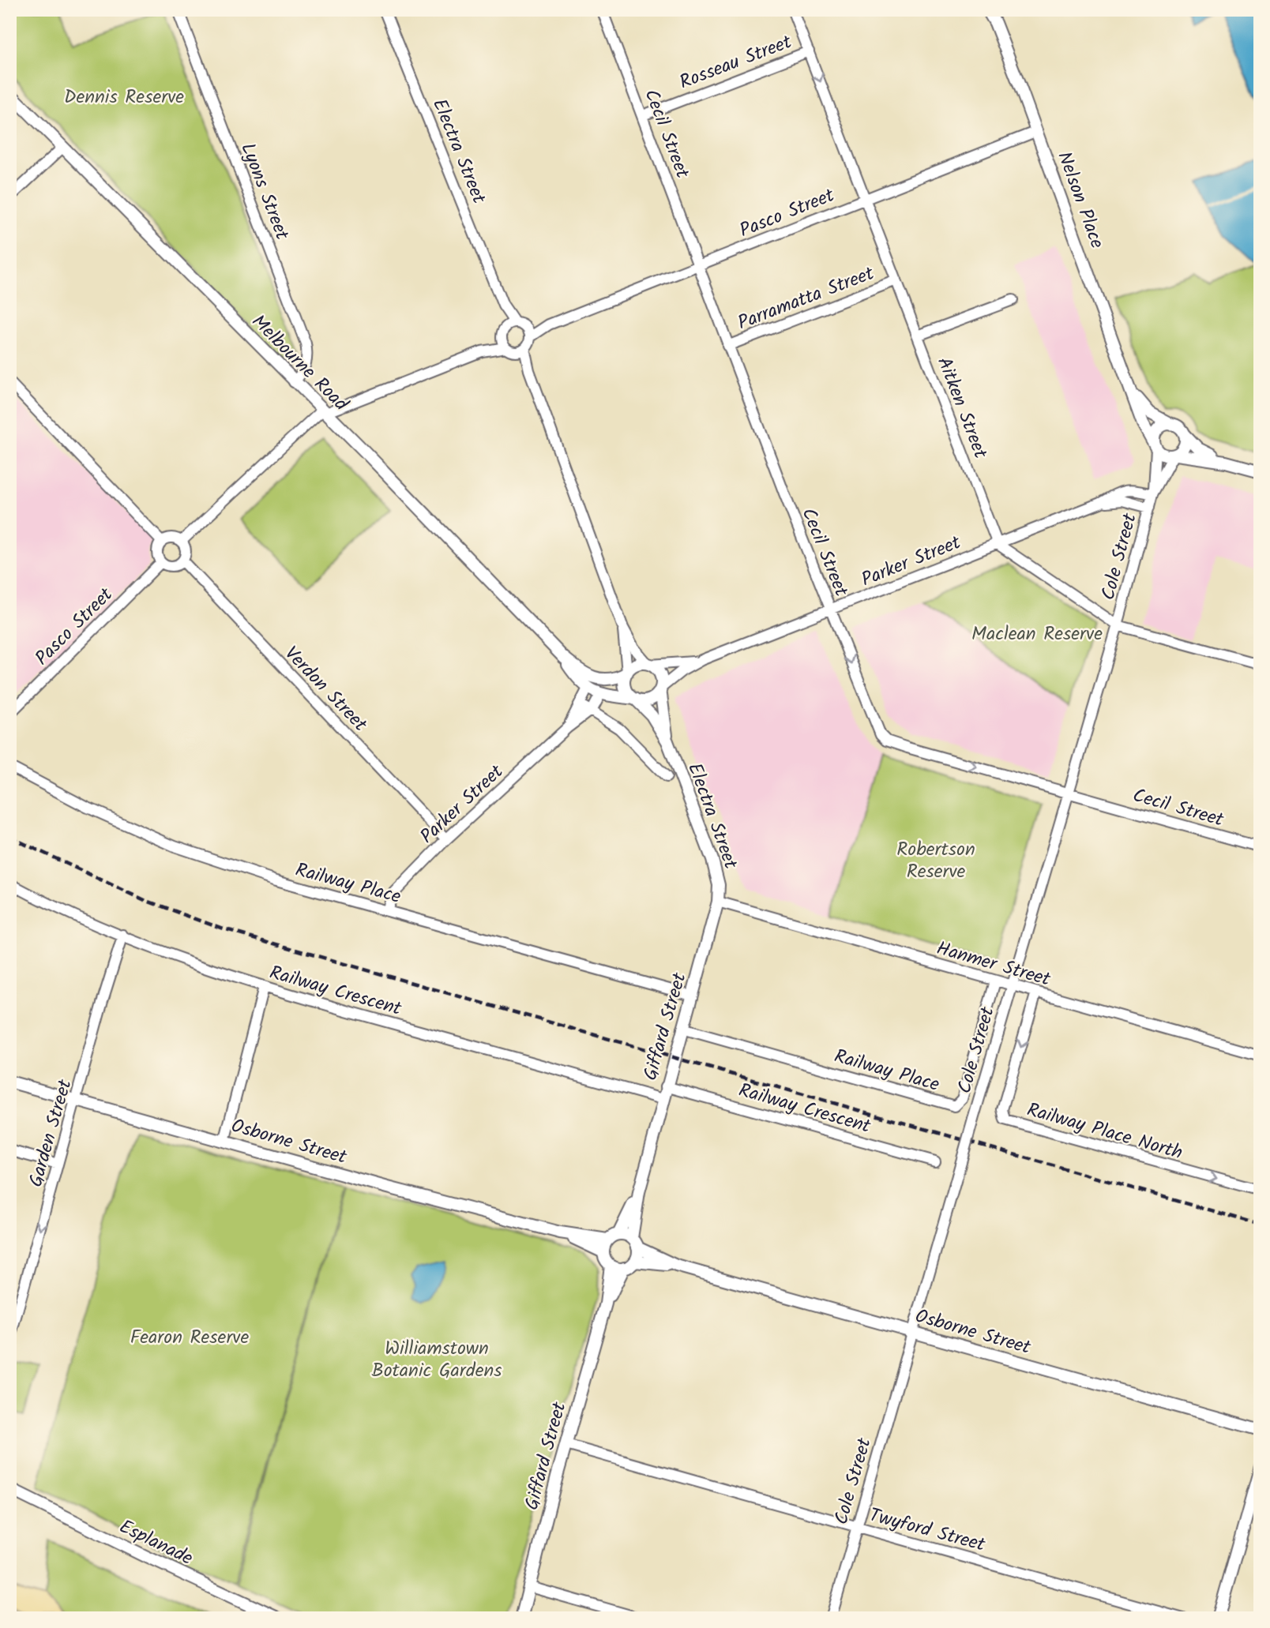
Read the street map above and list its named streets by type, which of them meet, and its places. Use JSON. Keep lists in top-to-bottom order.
{
  "streets": {
    "street": [
      "Rosseau Street",
      "Cecil Street",
      "Electra Street",
      "Lyons Street",
      "Nelson Place",
      "Pasco Street",
      "Parramatta Street",
      "Melbourne Road",
      "Aitken Street",
      "Cole Street",
      "Parker Street",
      "Verdon Street",
      "Railway Place",
      "Hanmer Street",
      "Railway Crescent",
      "Giffard Street",
      "Railway Place North",
      "Garden Street",
      "Osborne Street",
      "Twyford Street",
      "Esplanade"
    ]
  },
  "crossings": [
    ["Rosseau Street", "Cecil Street"],
    ["Rosseau Street", "Aitken Street"],
    ["Cecil Street", "Pasco Street"],
    ["Cecil Street", "Parramatta Street"],
    ["Cecil Street", "Cole Street"],
    ["Cecil Street", "Parker Street"],
    ["Electra Street", "Parker Street"],
    ["Electra Street", "Hanmer Street"],
    ["Electra Street", "Giffard Street"],
    ["Lyons Street", "Melbourne Road"],
    ["Nelson Place", "Pasco Street"],
    ["Nelson Place", "Cole Street"],
    ["Pasco Street", "Aitken Street"],
    ["Pasco Street", "Verdon Street"],
    ["Parramatta Street", "Aitken Street"],
    ["Melbourne Road", "Parker Street"],
    ["Aitken Street", "Parker Street"],
    ["Cole Street", "Parker Street"],
    ["Cole Street", "Hanmer Street"],
    ["Cole Street", "Osborne Street"],
    ["Cole Street", "Twyford Street"],
    ["Parker Street", "Verdon Street"],
    ["Parker Street", "Railway Place"],
    ["Railway Place", "Hanmer Street"],
    ["Railway Place", "Giffard Street"],
    ["Hanmer Street", "Giffard Street"],
    ["Hanmer Street", "Railway Place North"],
    ["Railway Crescent", "Giffard Street"],
    ["Railway Crescent", "Garden Street"],
    ["Giffard Street", "Osborne Street"],
    ["Giffard Street", "Twyford Street"],
    ["Garden Street", "Osborne Street"]
  ],
  "one_way": ["Garden Street"],
  "parks": [
    "Dennis Reserve",
    "Maclean Reserve",
    "Robertson Reserve",
    "Fearon Reserve",
    "Williamstown Botanic Gardens"
  ]
}
